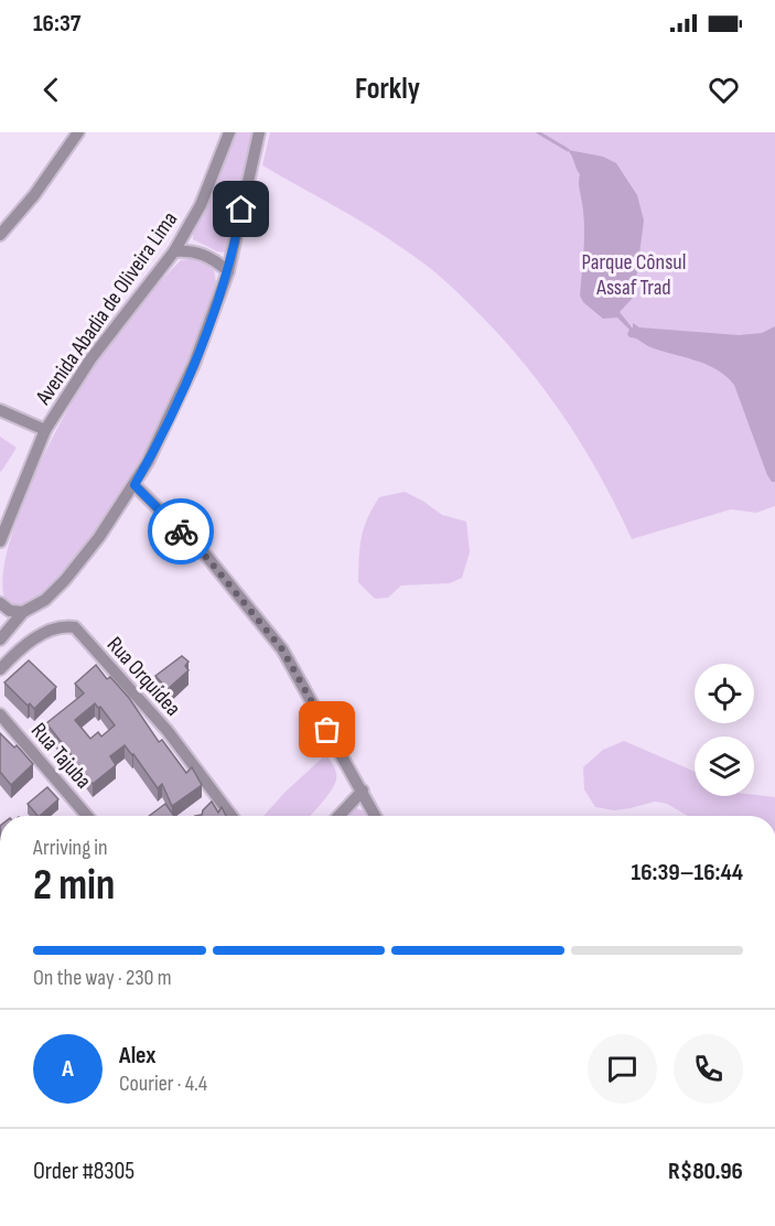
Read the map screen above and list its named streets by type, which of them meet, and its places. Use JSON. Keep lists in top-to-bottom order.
{
  "streets": {
    "street": ["Avenida Abadia de Oliveira Lima", "Rua Orquídea", "Rua Tajuba"]
  },
  "parks": ["Parque Cônsul Assaf Trad"],
  "page": {
    "status": "16:37",
    "header": "Forkly",
    "heading": ["2 min", "Arriving in", "16:39–16:44"],
    "panel": [
      "Alex",
      "Courier · 4.4",
      "Order #8305",
      "R$80.96"
    ],
    "bar": "On the way · 230 m",
    "round": "A"
  }
}
